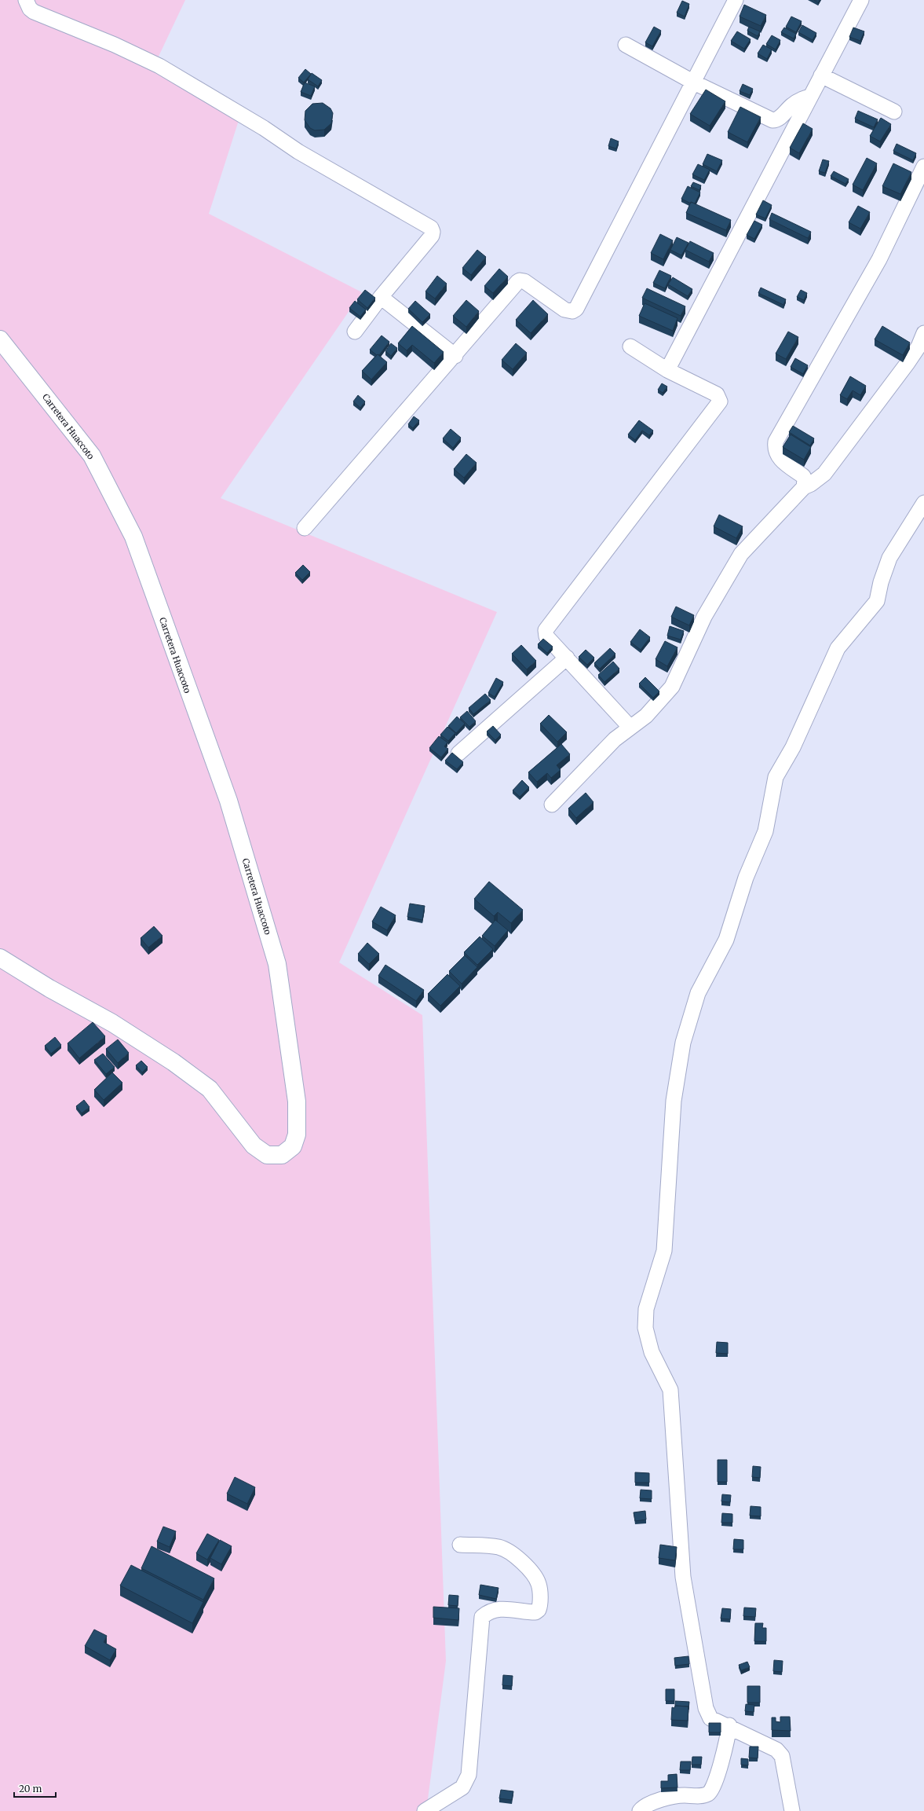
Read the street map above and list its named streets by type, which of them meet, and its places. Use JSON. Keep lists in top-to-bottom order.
{
  "streets": {
    "street": ["Carretera Huaccoto"]
  },
  "scale_bar": "20 m"
}
